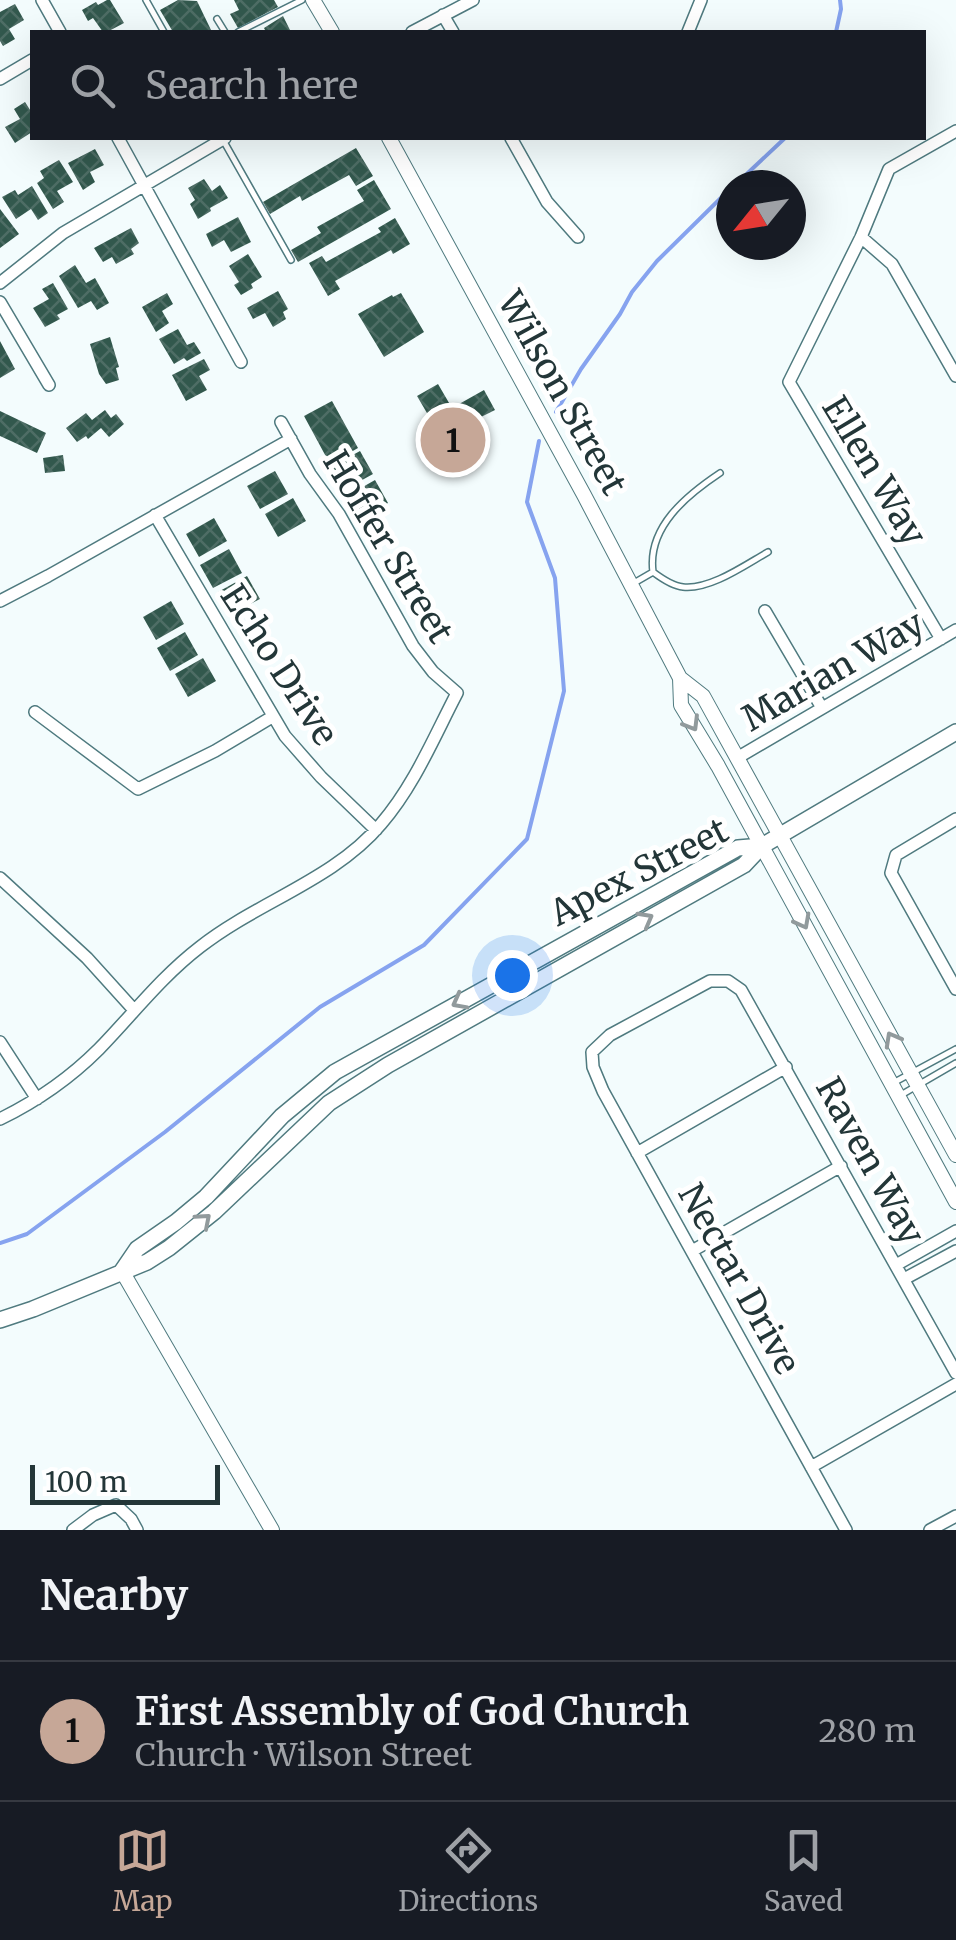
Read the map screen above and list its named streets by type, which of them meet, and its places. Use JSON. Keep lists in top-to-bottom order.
{
  "streets": {
    "main road": ["Apex Street"],
    "street": [
      "Wilson Street",
      "Ellen Way",
      "Hoffer Street",
      "Echo Drive",
      "Marian Way",
      "Raven Way",
      "Nectar Drive"
    ]
  },
  "crossings": [
    ["Wilson Street", "Marian Way"],
    ["Wilson Street", "Apex Street"],
    ["Ellen Way", "Marian Way"],
    ["Hoffer Street", "Echo Drive"],
    ["Raven Way", "Nectar Drive"]
  ],
  "scale_bar": "100 m",
  "north": "bottom left",
  "page": {
    "search": "Search here",
    "pins": "1",
    "scale": "100 m",
    "heading": "Nearby",
    "list": [
      {
        "mark": "1",
        "name": "First Assembly of God Church",
        "note": "Church · Wilson Street",
        "value": "280 m"
      }
    ],
    "nav": ["Map", "Directions", "Saved"]
  }
}
